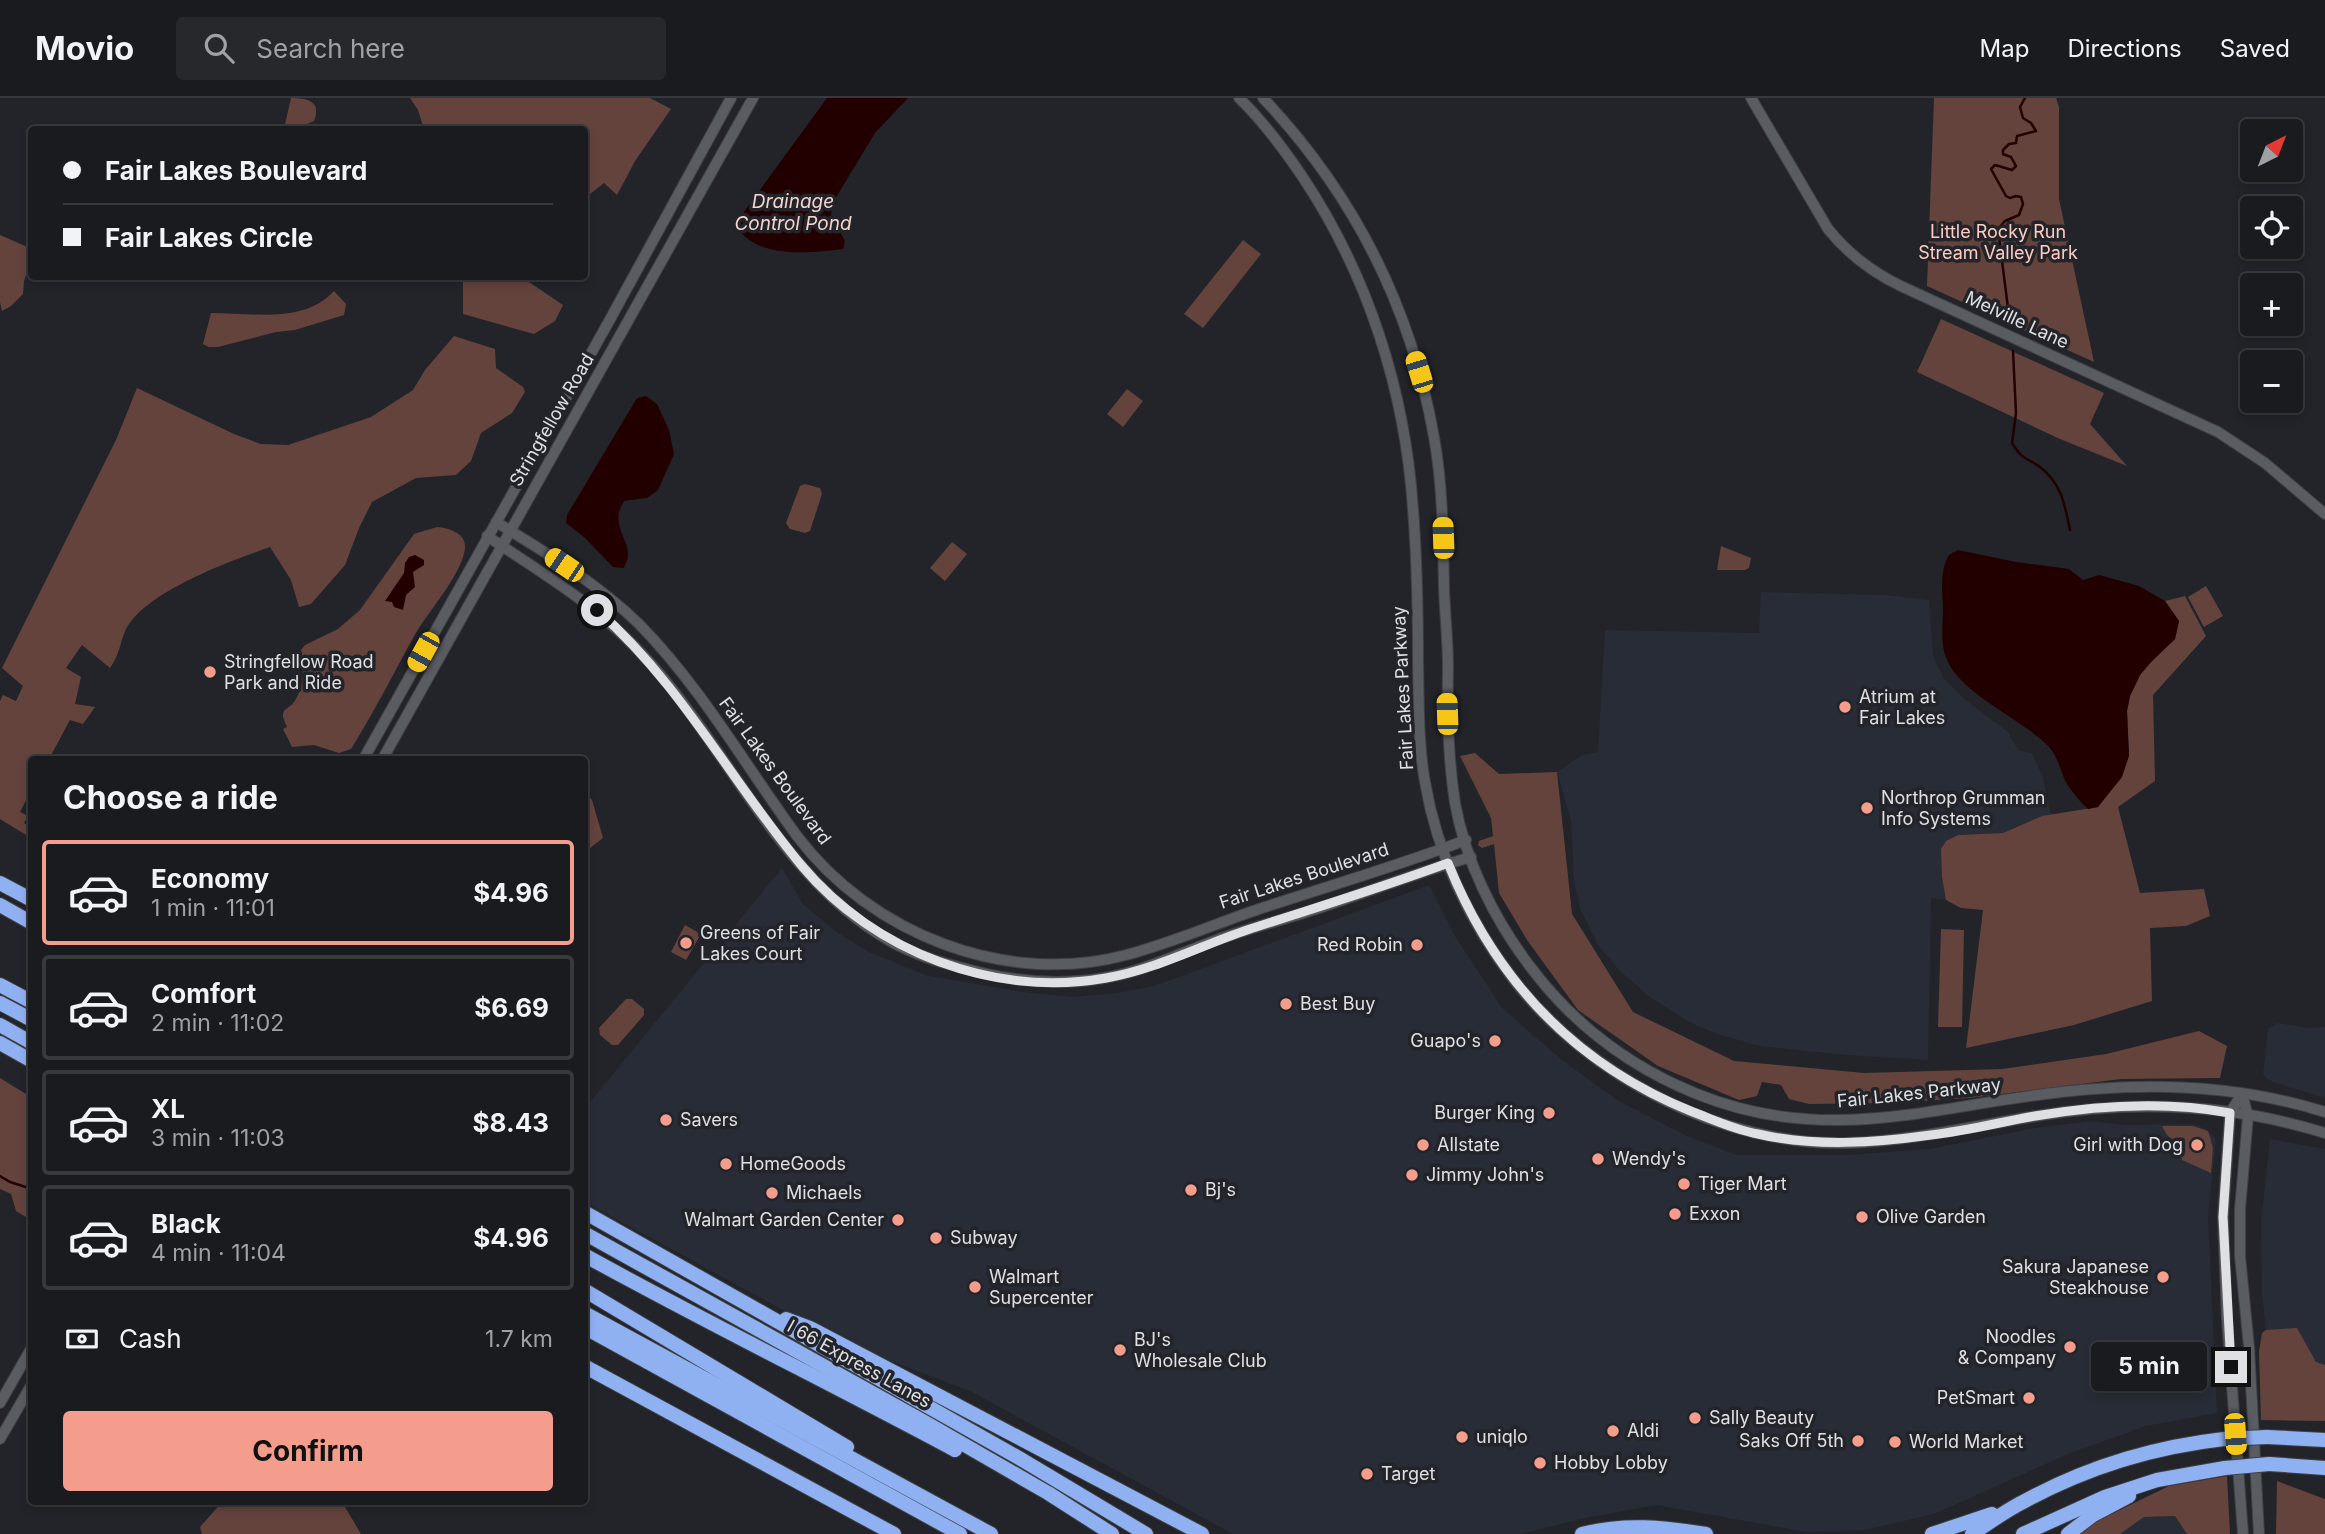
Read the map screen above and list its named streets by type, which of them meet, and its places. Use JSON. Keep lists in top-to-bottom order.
{
  "streets": {
    "highway": ["I 66 Express Lanes"],
    "main road": [
      "Melville Lane",
      "Stringfellow Road",
      "Fair Lakes Parkway",
      "Fair Lakes Boulevard"
    ]
  },
  "crossings": [
    ["Stringfellow Road", "Fair Lakes Boulevard"],
    ["Fair Lakes Parkway", "Fair Lakes Boulevard"]
  ],
  "water": ["Drainage Control Pond"],
  "parks": ["Little Rocky Run Stream Valley Park"],
  "places": [
    "Stringfellow Road Park and Ride",
    "Atrium at Fair Lakes",
    "Northrop Grumman Info Systems",
    "Greens of Fair Lakes Court",
    "Red Robin",
    "Best Buy",
    "Guapo's",
    "Burger King",
    "Savers",
    "Allstate",
    "Girl with Dog",
    "Wendy's",
    "HomeGoods",
    "Jimmy John's",
    "Tiger Mart",
    "Bj's",
    "Michaels",
    "Exxon",
    "Olive Garden",
    "Walmart Garden Center",
    "Subway",
    "Sakura Japanese Steakhouse",
    "Walmart Supercenter",
    "Noodles & Company",
    "BJ's Wholesale Club",
    "PetSmart",
    "Sally Beauty",
    "Aldi",
    "uniqlo",
    "Saks Off 5th",
    "World Market",
    "Hobby Lobby",
    "Target"
  ],
  "north": "top right",
  "page": {
    "header": "Movio",
    "search": "Search here",
    "nav": ["Map", "Directions", "Saved"],
    "map_buttons": ["+", "−"],
    "banner": ["Fair Lakes Boulevard", "Fair Lakes Circle"],
    "heading": "Choose a ride",
    "list": [
      {
        "name": "Economy",
        "note": "1 min · 11:01",
        "value": "$4.96"
      },
      {
        "name": "Comfort",
        "note": "2 min · 11:02",
        "value": "$6.69"
      },
      {
        "name": "XL",
        "note": "3 min · 11:03",
        "value": "$8.43"
      },
      {
        "name": "Black",
        "note": "4 min · 11:04",
        "value": "$4.96"
      }
    ],
    "pay": ["Cash", "1.7 km"],
    "bubble": "5 min",
    "buttons": "Confirm"
  }
}
